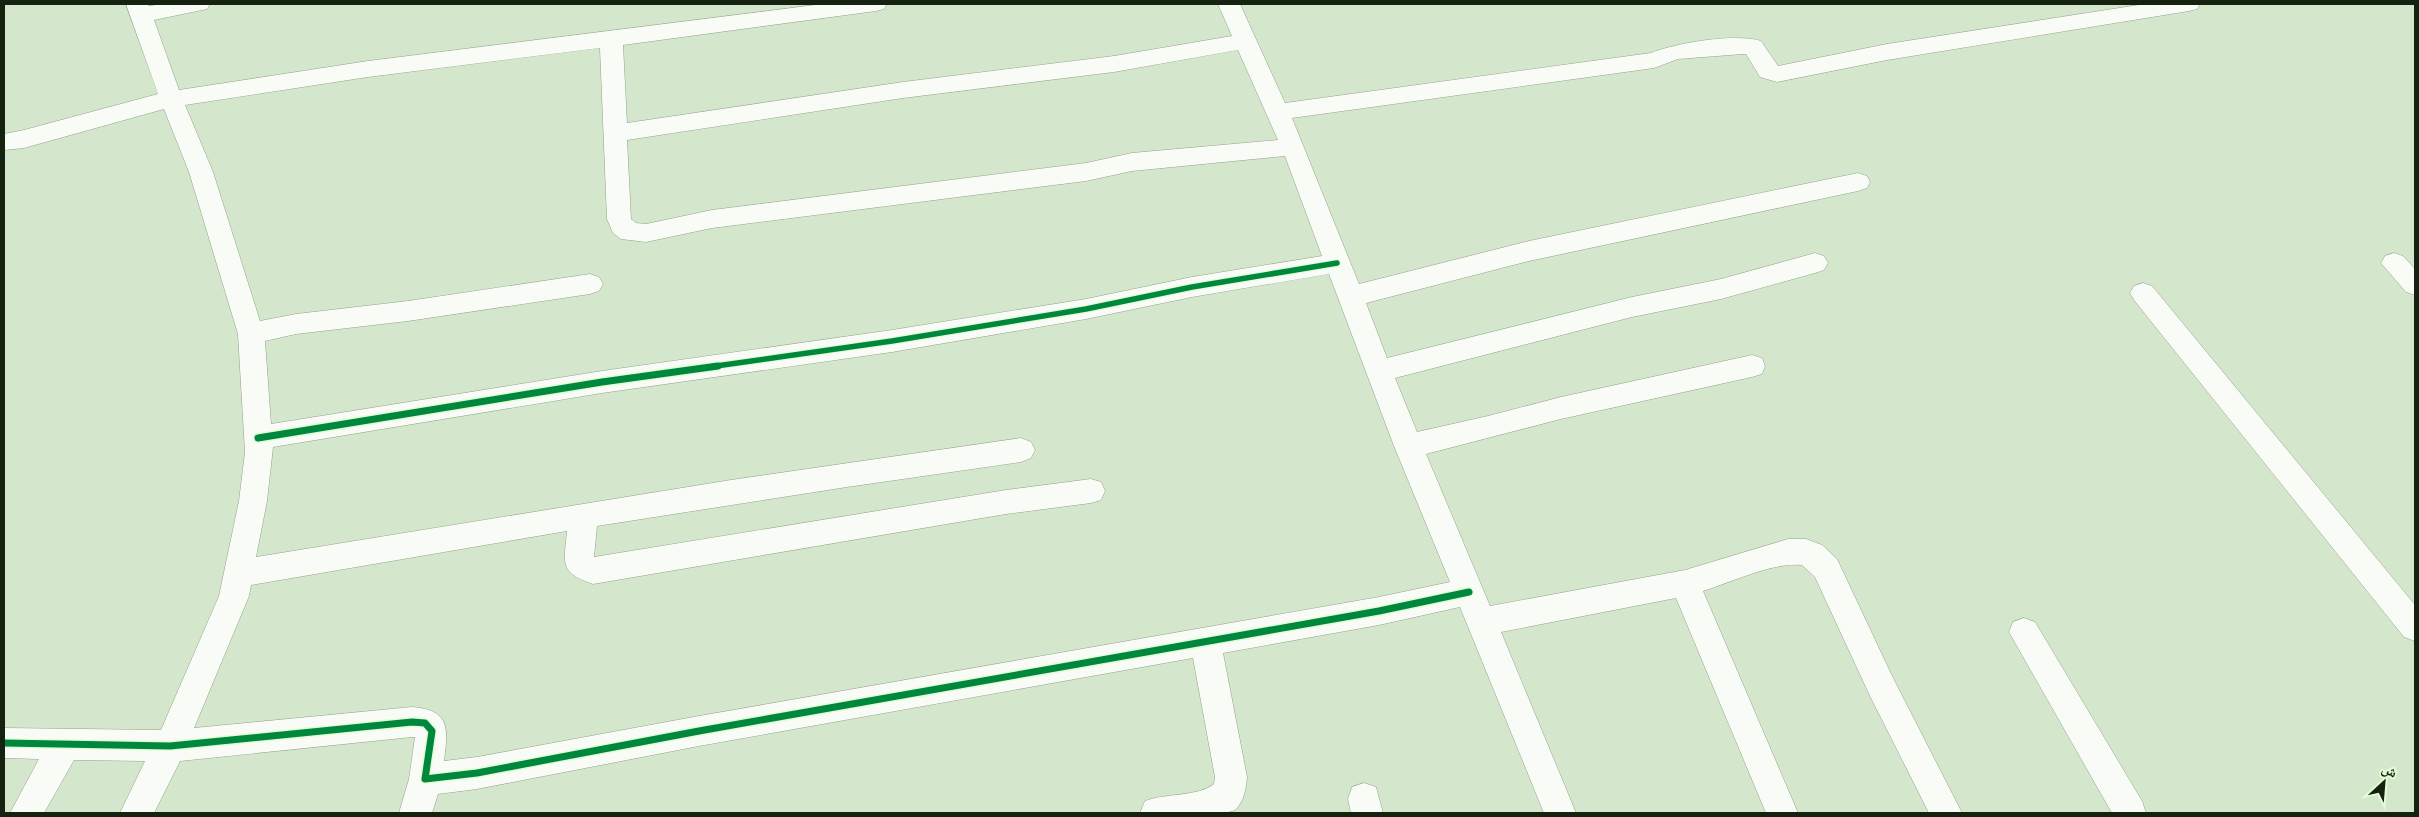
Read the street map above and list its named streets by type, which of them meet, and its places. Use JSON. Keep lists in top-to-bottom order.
{
  "north": "top right"
}
